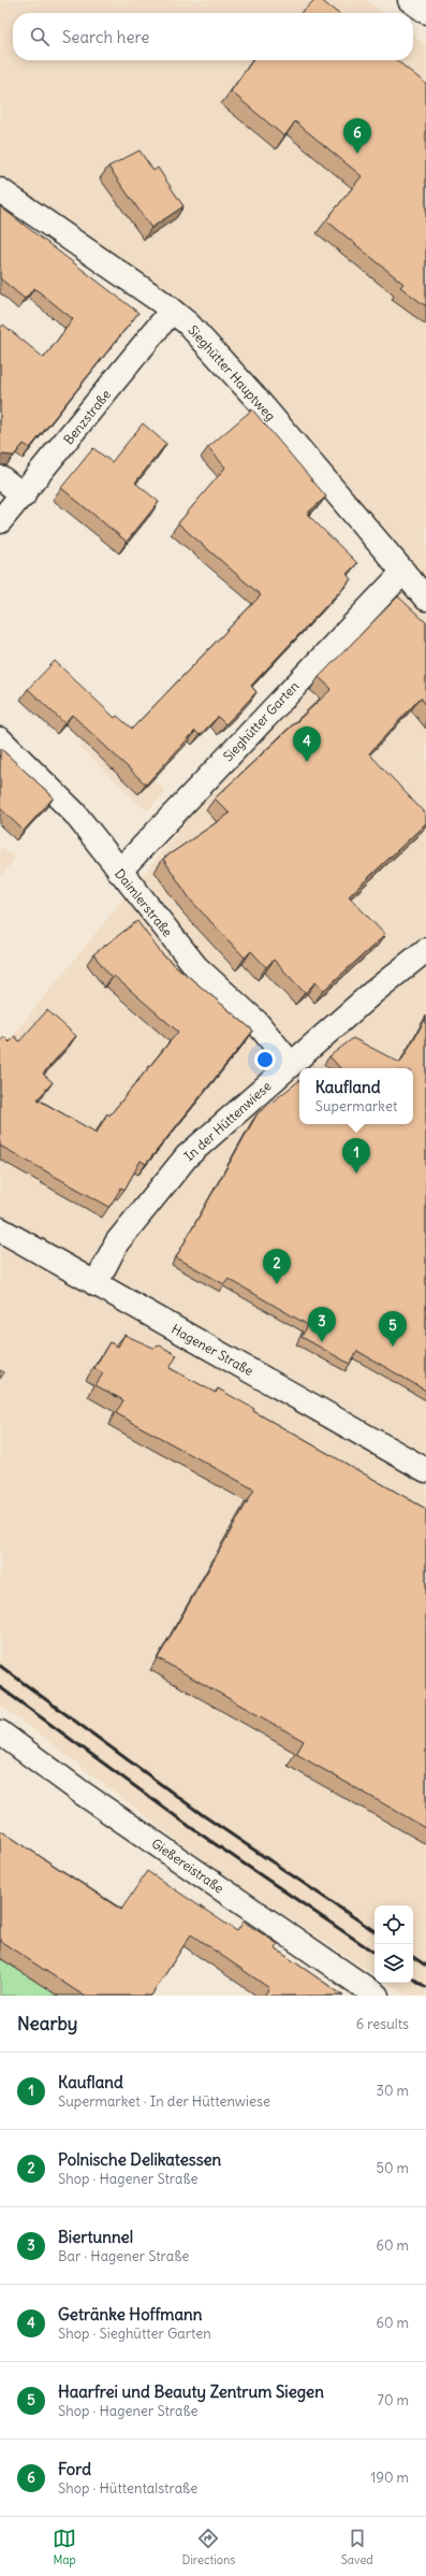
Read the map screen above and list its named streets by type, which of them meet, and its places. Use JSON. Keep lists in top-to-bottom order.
{
  "streets": {
    "main road": [
      "Sieghütter Hauptweg",
      "Benzstraße",
      "Sieghütter Garten",
      "Daimlerstraße",
      "In der Hüttenwiese",
      "Hagener Straße",
      "Gießereistraße"
    ]
  },
  "crossings": [
    ["Sieghütter Hauptweg", "Benzstraße"],
    ["Sieghütter Hauptweg", "Sieghütter Garten"],
    ["Sieghütter Garten", "Daimlerstraße"],
    ["Daimlerstraße", "In der Hüttenwiese"],
    ["In der Hüttenwiese", "Hagener Straße"]
  ],
  "page": {
    "search": "Search here",
    "pins": [
      "6",
      "4",
      "1",
      "2",
      "3",
      "5"
    ],
    "popup": ["Kaufland", "Supermarket"],
    "heading": ["Nearby", "6 results"],
    "list": [
      {
        "mark": "1",
        "name": "Kaufland",
        "note": "Supermarket · In der Hüttenwiese",
        "value": "30 m"
      },
      {
        "mark": "2",
        "name": "Polnische Delikatessen",
        "note": "Shop · Hagener Straße",
        "value": "50 m"
      },
      {
        "mark": "3",
        "name": "Biertunnel",
        "note": "Bar · Hagener Straße",
        "value": "60 m"
      },
      {
        "mark": "4",
        "name": "Getränke Hoffmann",
        "note": "Shop · Sieghütter Garten",
        "value": "60 m"
      },
      {
        "mark": "5",
        "name": "Haarfrei und Beauty Zentrum Siegen",
        "note": "Shop · Hagener Straße",
        "value": "70 m"
      },
      {
        "mark": "6",
        "name": "Ford",
        "note": "Shop · Hüttentalstraße",
        "value": "190 m"
      }
    ],
    "nav": ["Map", "Directions", "Saved"]
  }
}
